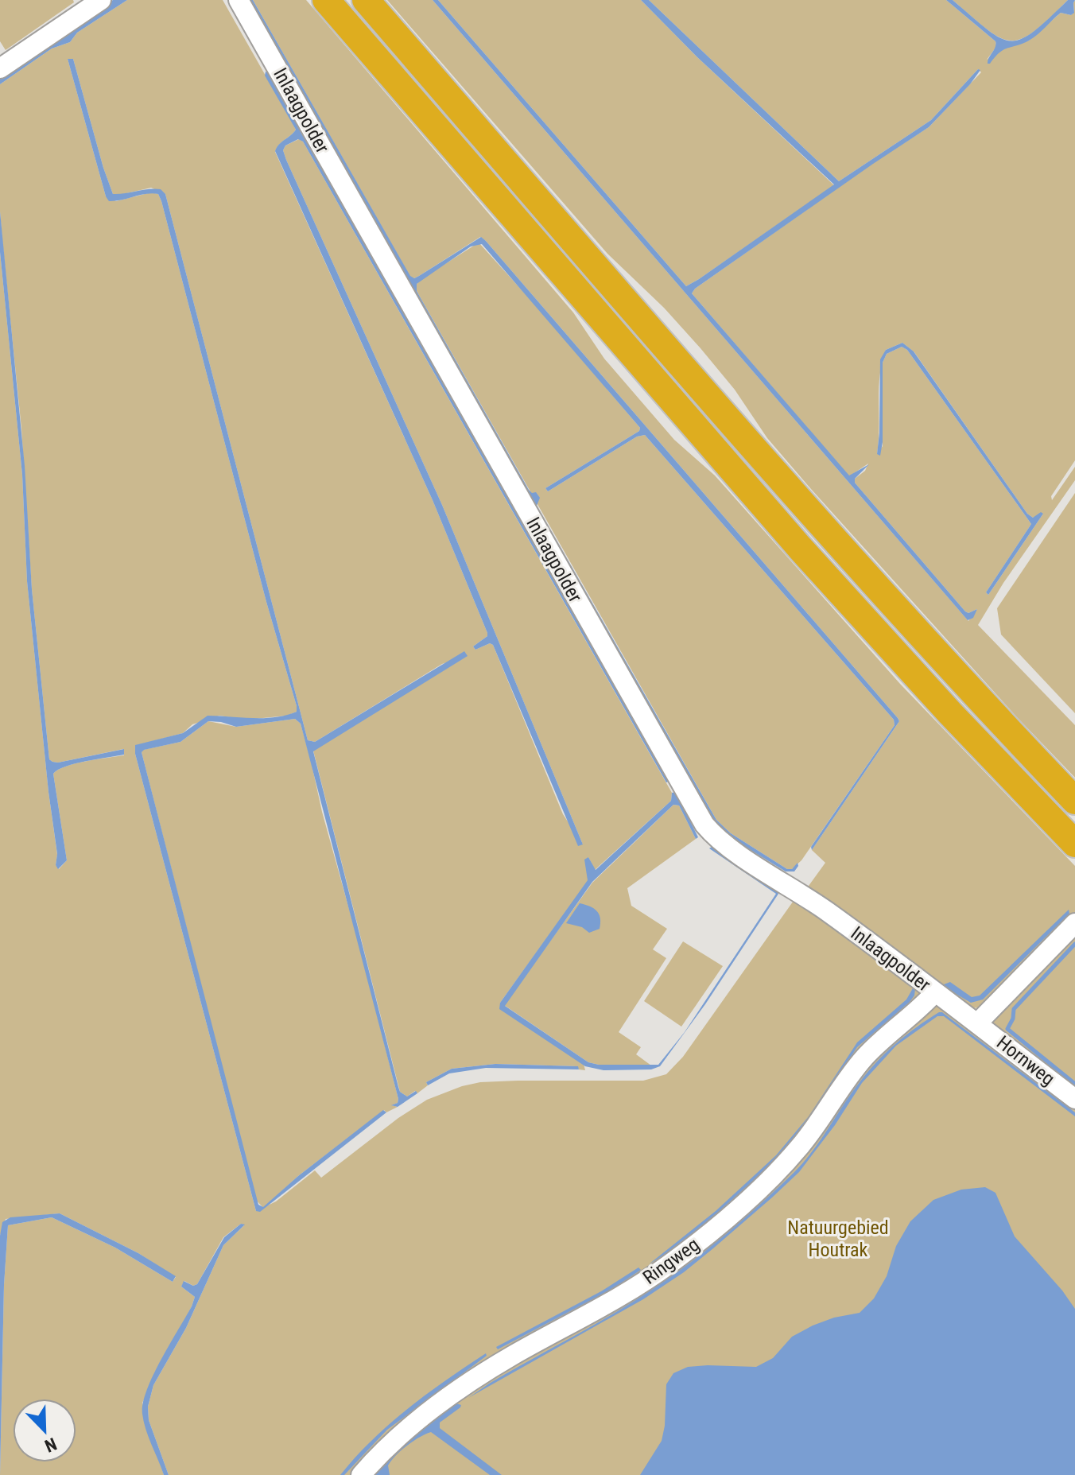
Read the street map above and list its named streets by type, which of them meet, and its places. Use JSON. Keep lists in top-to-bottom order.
{
  "streets": {
    "street": ["Inlaagpolder", "Hornweg", "Ringweg"]
  },
  "crossings": [
    ["Inlaagpolder", "Hornweg"],
    ["Inlaagpolder", "Ringweg"]
  ],
  "parks": ["Natuurgebied Houtrak"],
  "north": "bottom right"
}
